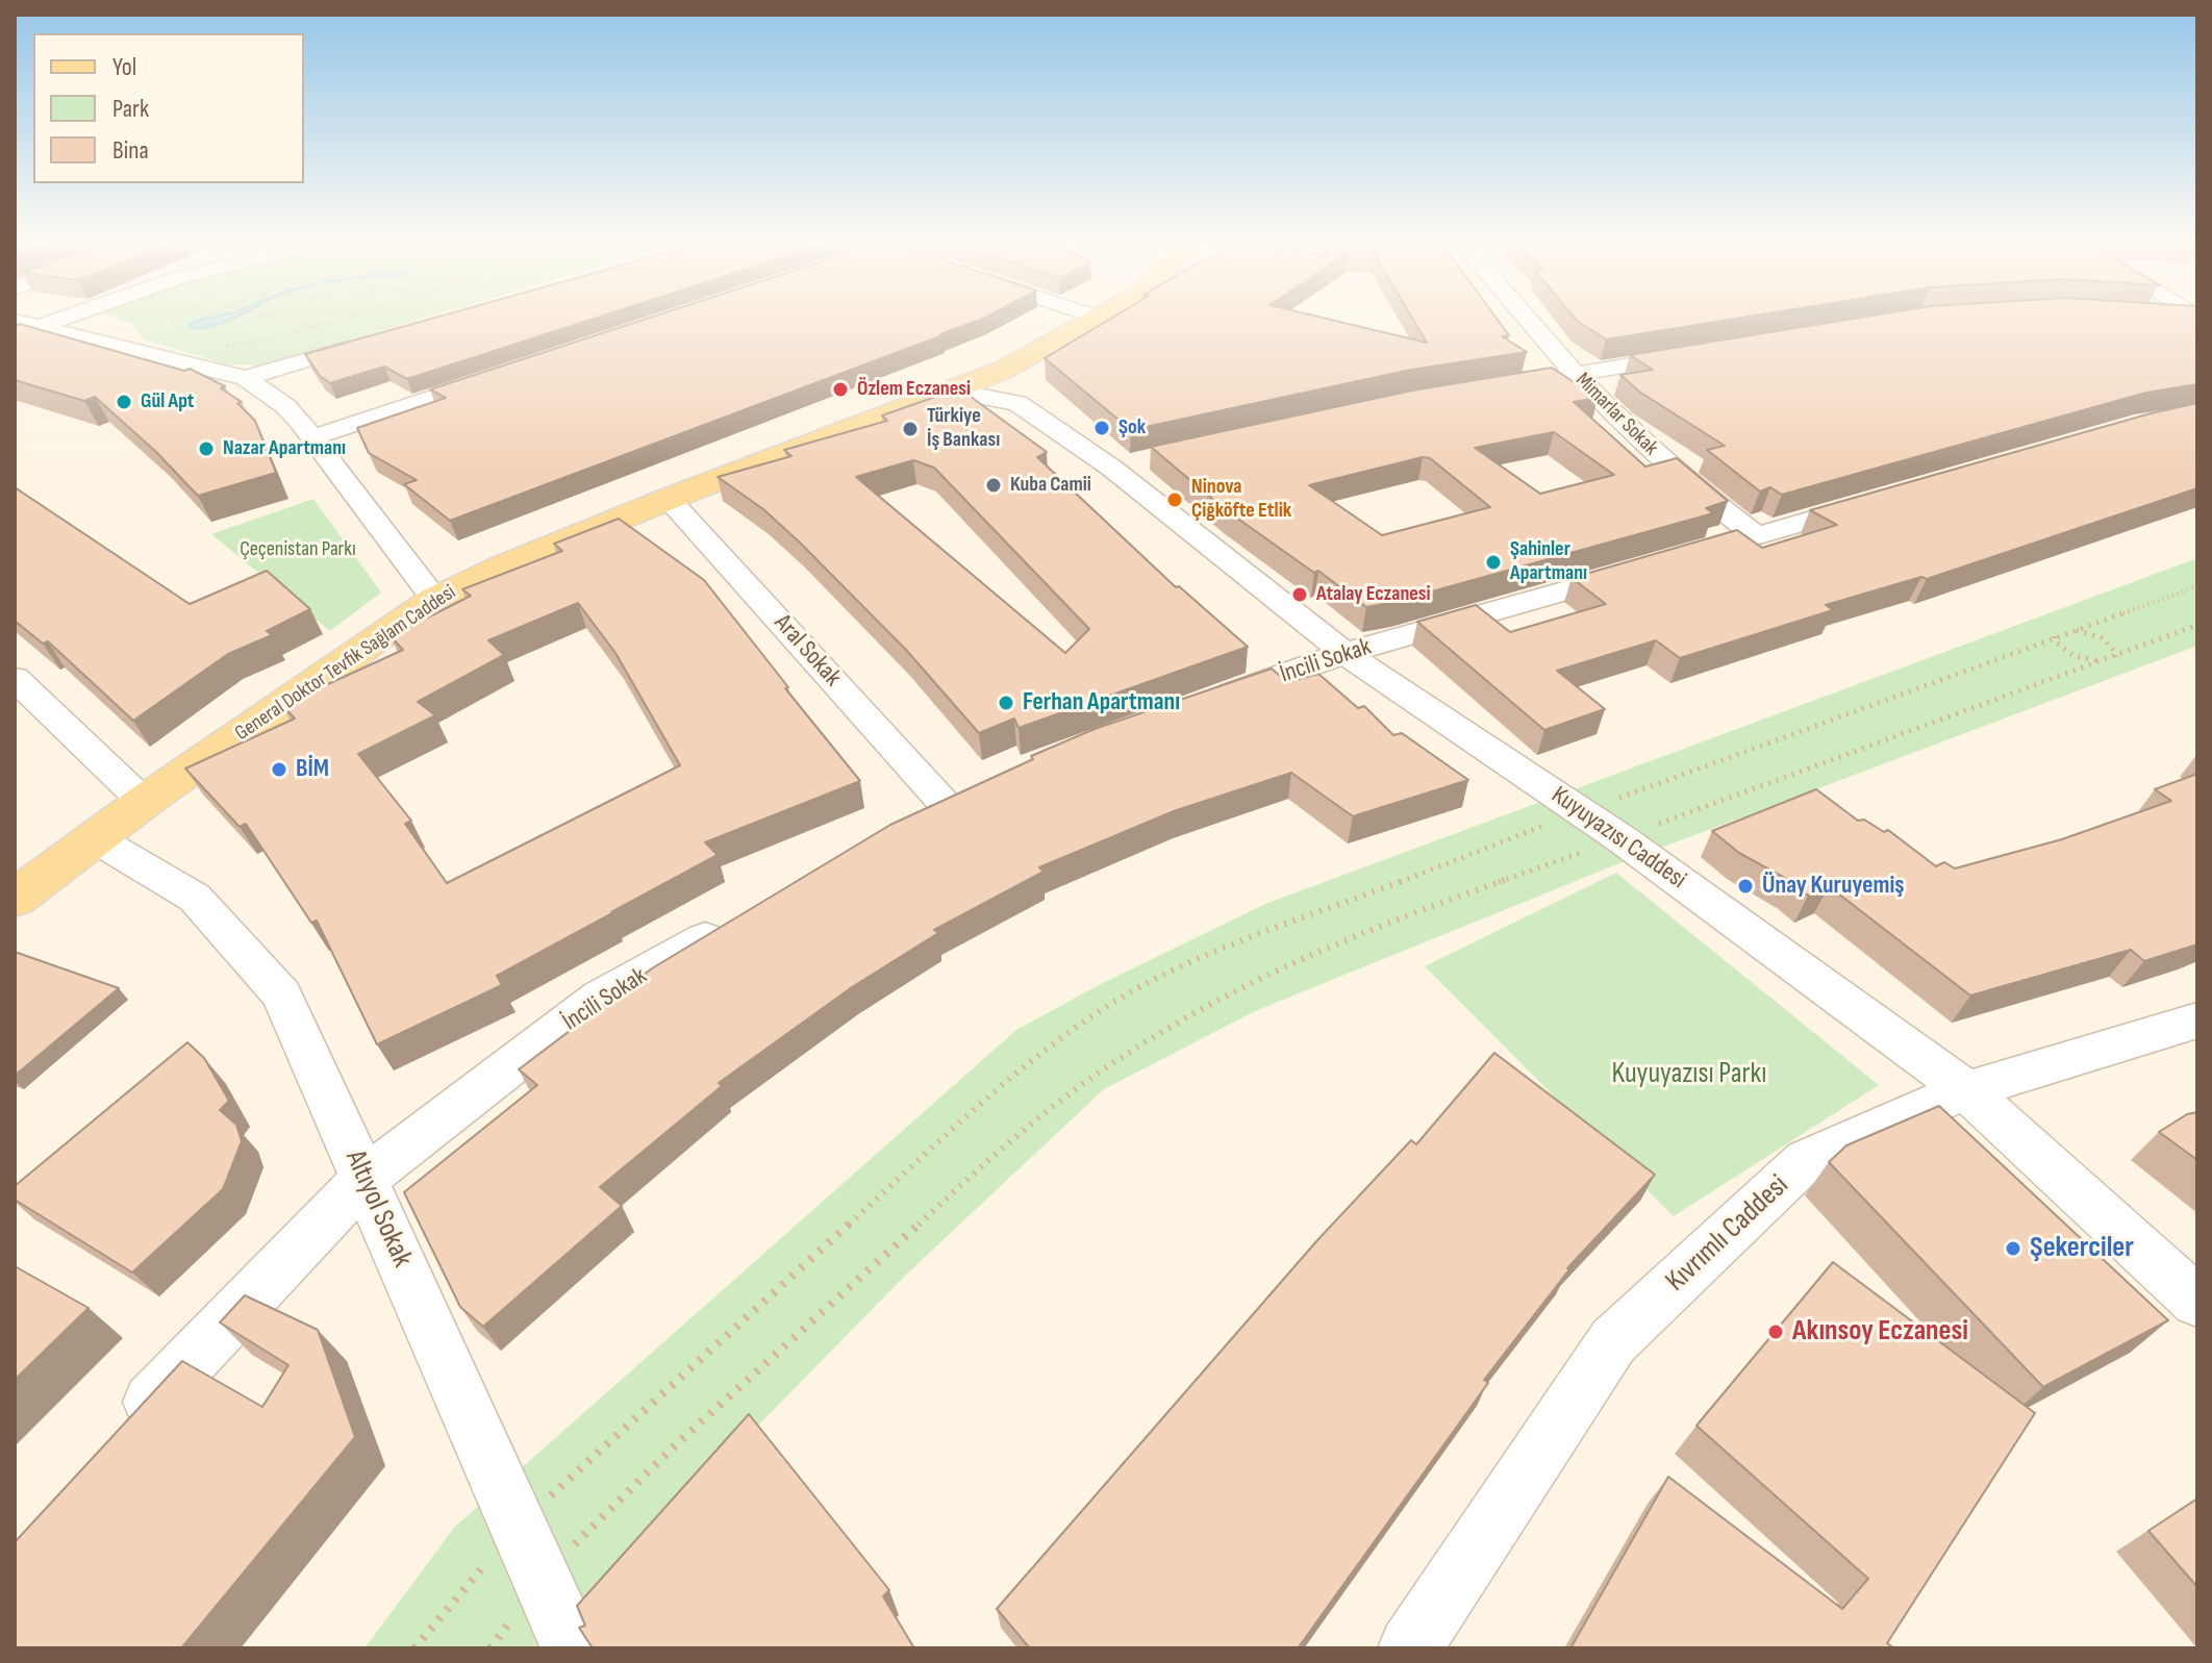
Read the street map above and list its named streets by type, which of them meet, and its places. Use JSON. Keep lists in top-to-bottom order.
{
  "streets": {
    "main road": ["General Doktor Tevfik Sağlam Caddesi"],
    "street": [
      "Mimarlar Sokak",
      "Aral Sokak",
      "İncili Sokak",
      "Kuyuyazısı Caddesi",
      "Altıyol Sokak",
      "Kıvrımlı Caddesi"
    ]
  },
  "crossings": [
    ["Mimarlar Sokak", "İncili Sokak"],
    ["Aral Sokak", "General Doktor Tevfik Sağlam Caddesi"],
    ["İncili Sokak", "Kuyuyazısı Caddesi"],
    ["İncili Sokak", "Altıyol Sokak"],
    ["General Doktor Tevfik Sağlam Caddesi", "Kuyuyazısı Caddesi"],
    ["General Doktor Tevfik Sağlam Caddesi", "Altıyol Sokak"],
    ["Kuyuyazısı Caddesi", "Kıvrımlı Caddesi"]
  ],
  "parks": ["Çeçenistan Parkı", "Kuyuyazısı Parkı"],
  "places": [
    "Özlem Eczanesi",
    "Gül Apt",
    "Şok",
    "Türkiye İş Bankası",
    "Nazar Apartmanı",
    "Kuba Camii",
    "Ninova Çiğköfte Etlik",
    "Şahinler Apartmanı",
    "Atalay Eczanesi",
    "Ferhan Apartmanı",
    "BİM",
    "Ünay Kuruyemiş",
    "Şekerciler",
    "Akınsoy Eczanesi"
  ],
  "legend": ["Yol", "Park", "Bina"]
}
